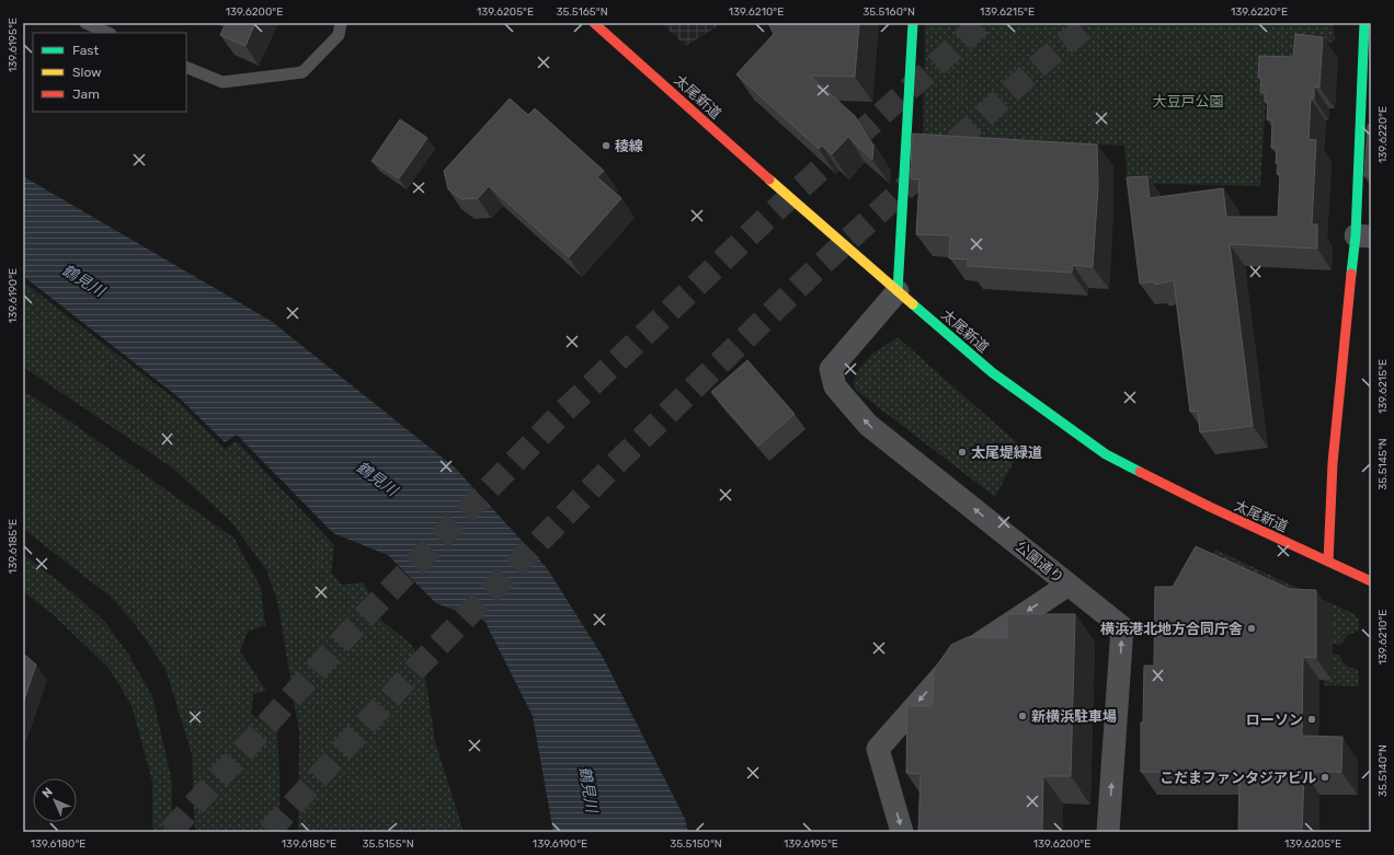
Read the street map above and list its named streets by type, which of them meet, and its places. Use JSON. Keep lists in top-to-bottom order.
{
  "streets": {
    "street": ["太尾新道", "公園通り"]
  },
  "crossings": [
    ["太尾新道", "公園通り"]
  ],
  "one_way": ["公園通り"],
  "water": ["鶴見川"],
  "parks": ["大豆戸公園"],
  "places": [
    "稜線",
    "太尾堤緑道",
    "横浜港北地方合同庁舎",
    "新横浜駐車場",
    "ローソン",
    "こだまファンタジアビル"
  ],
  "legend": ["Fast", "Slow", "Jam"],
  "north": "top left",
  "coordinates": [
    "139.6200°E",
    "139.6205°E",
    "35.5165°N",
    "139.6210°E",
    "35.5160°N",
    "139.6215°E",
    "139.6220°E",
    "139.6195°E",
    "139.6190°E",
    "35.5145°N",
    "139.6185°E",
    "35.5140°N",
    "139.6180°E",
    "35.5155°N",
    "35.5150°N"
  ]
}
